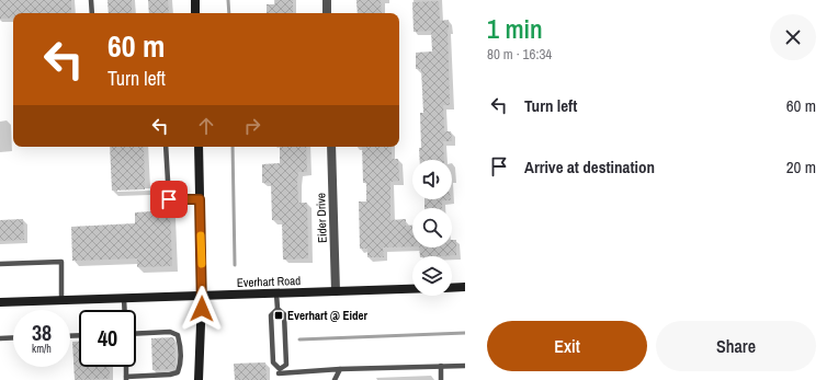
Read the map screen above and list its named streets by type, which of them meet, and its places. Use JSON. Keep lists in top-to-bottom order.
{
  "streets": {
    "main road": ["Everhart Road"],
    "street": ["Eider Drive"]
  },
  "crossings": [
    ["Eider Drive", "Everhart Road"]
  ],
  "places": {
    "transit": ["Everhart @ Eider"]
  },
  "page": {
    "heading": ["1 min", "80 m · 16:34"],
    "turn": ["60 m", "Turn left"],
    "list": [
      {
        "name": "Turn left",
        "value": "60 m"
      },
      {
        "name": "Arrive at destination",
        "value": "20 m"
      }
    ],
    "speed": "38 km/h",
    "limit": "40",
    "buttons": ["Exit", "Share"]
  }
}
